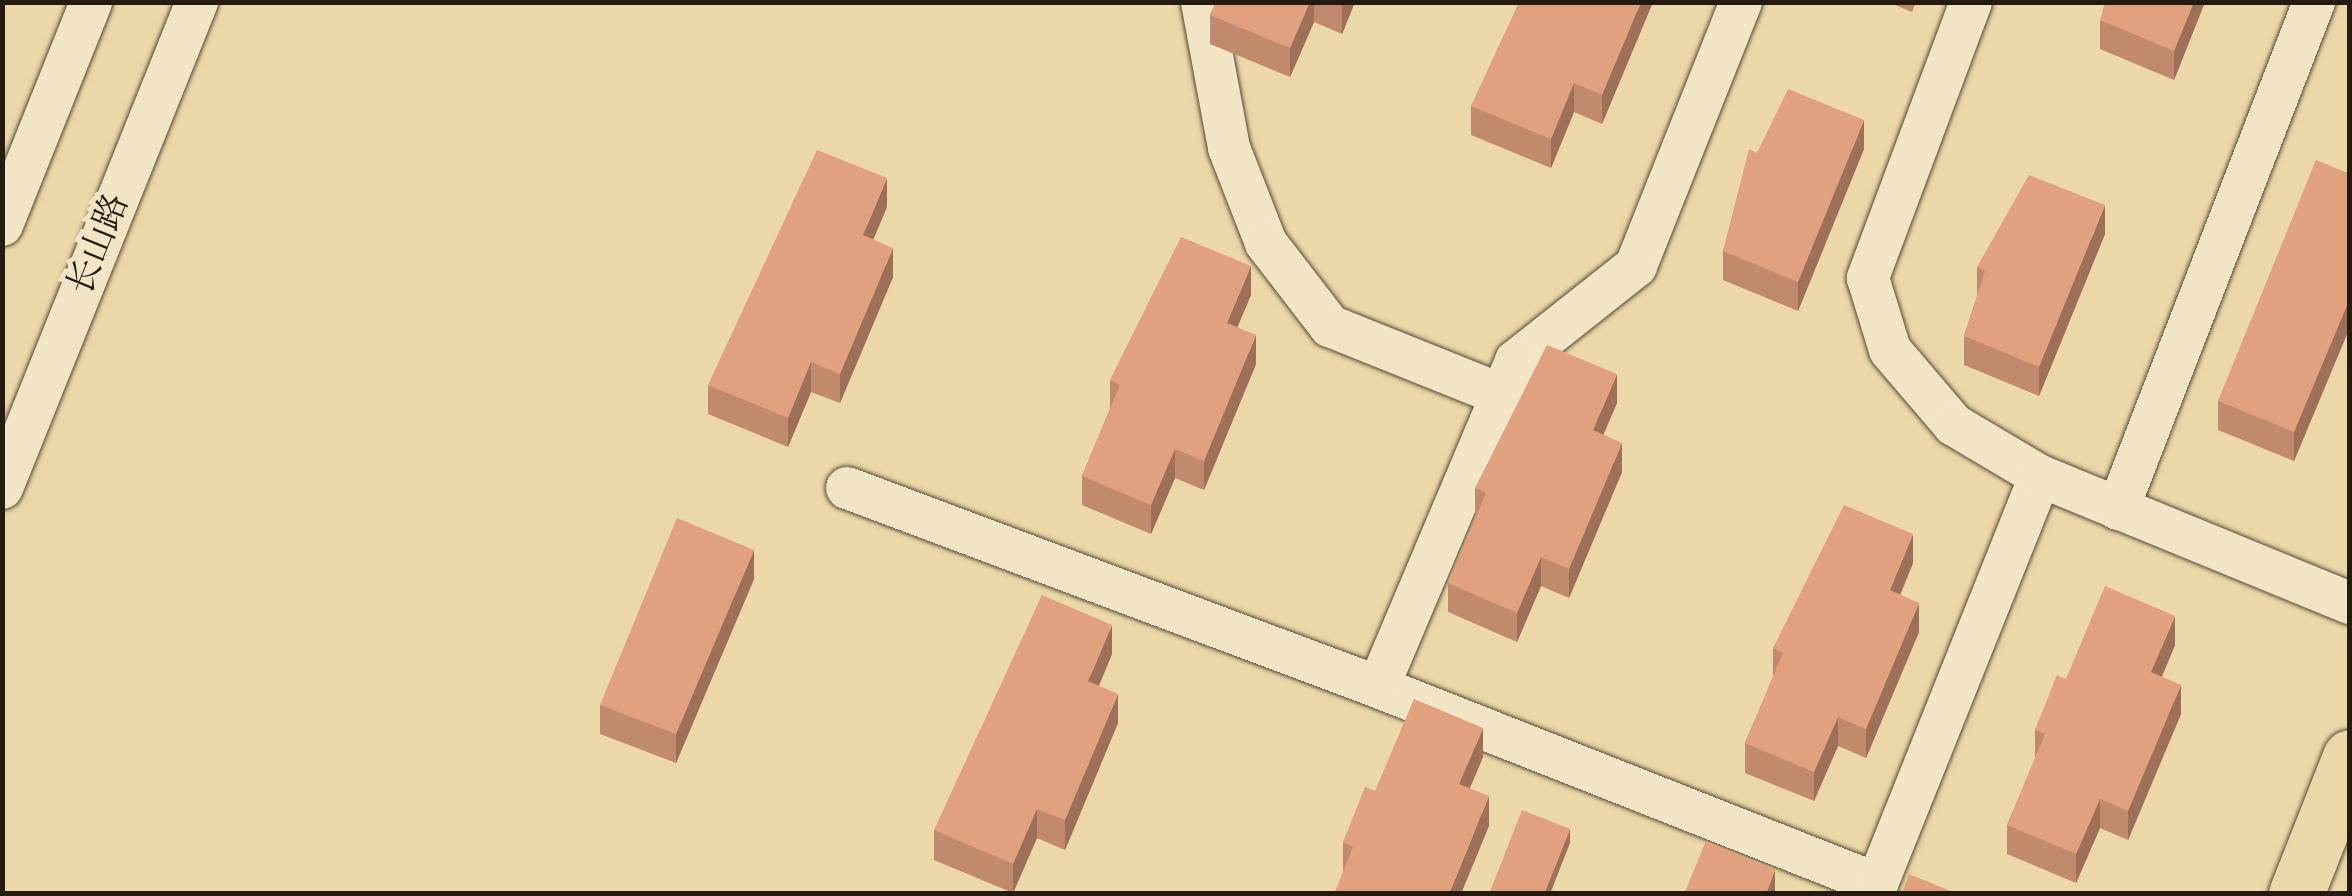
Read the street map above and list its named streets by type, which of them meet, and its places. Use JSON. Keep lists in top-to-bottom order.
{
  "streets": {
    "street": ["长山路"]
  }
}
